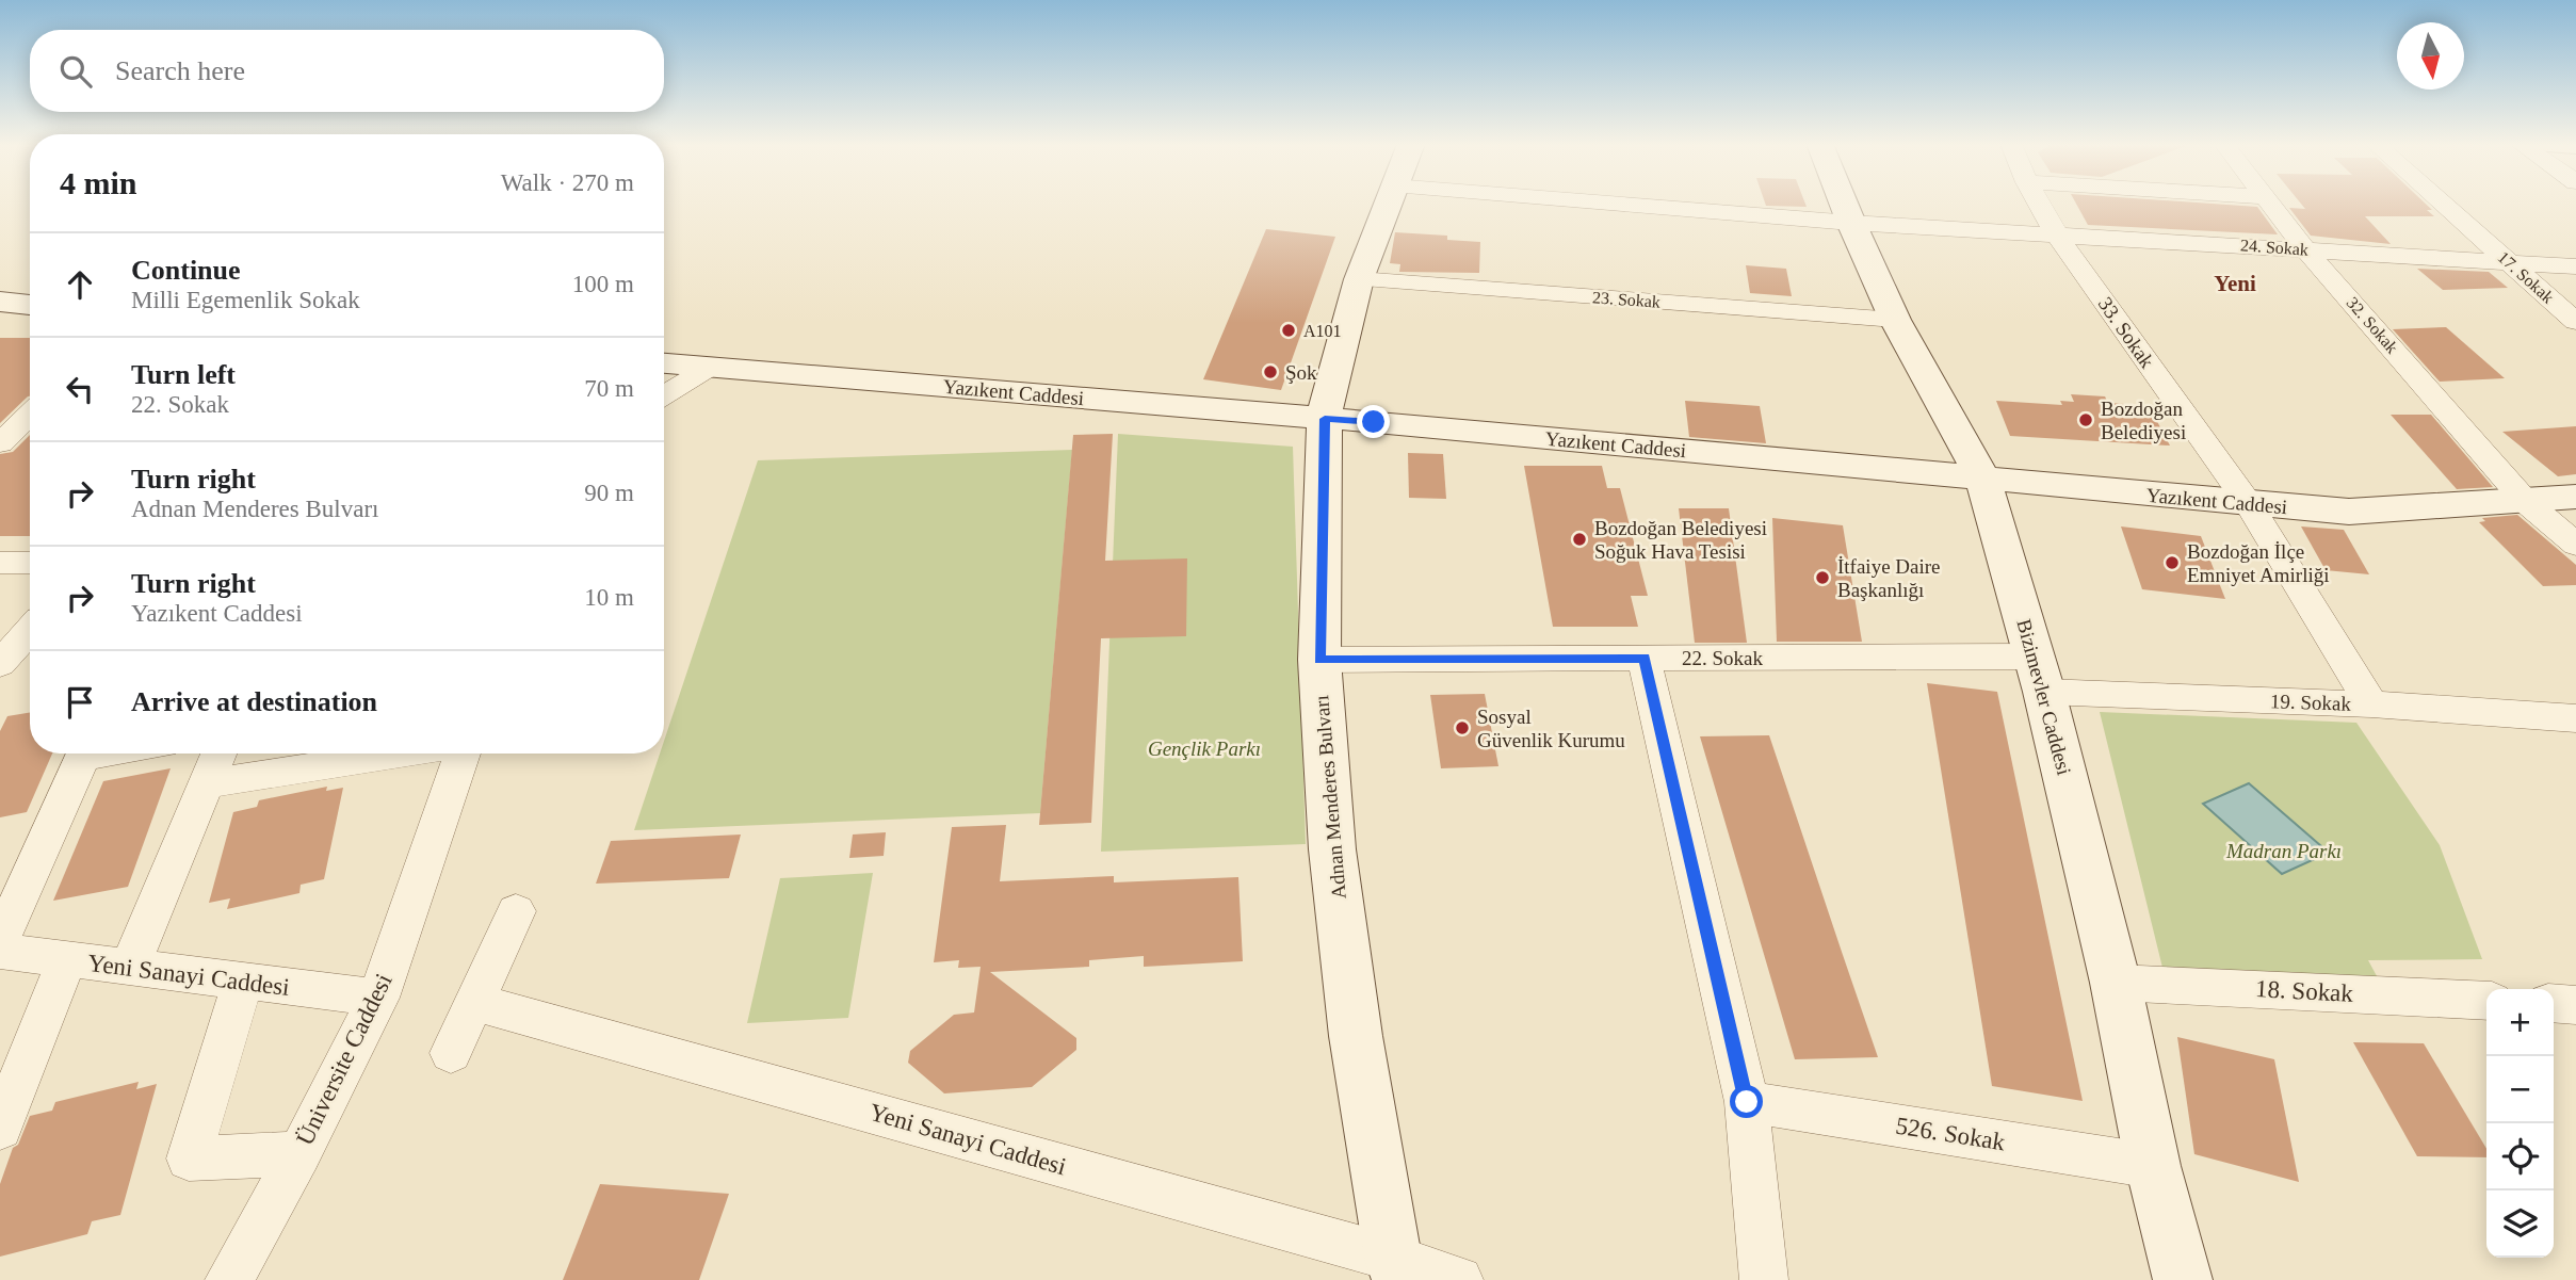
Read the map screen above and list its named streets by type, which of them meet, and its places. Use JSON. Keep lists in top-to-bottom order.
{
  "streets": {
    "street": [
      "24. Sokak",
      "17. Sokak",
      "23. Sokak",
      "32. Sokak",
      "33. Sokak",
      "Yazıkent Caddesi",
      "22. Sokak",
      "Bizimevler Caddesi",
      "19. Sokak",
      "Adnan Menderes Bulvarı",
      "Yeni Sanayi Caddesi",
      "18. Sokak",
      "Üniversite Caddesi",
      "526. Sokak"
    ]
  },
  "crossings": [
    ["24. Sokak", "17. Sokak"],
    ["24. Sokak", "32. Sokak"],
    ["24. Sokak", "33. Sokak"],
    ["24. Sokak", "Bizimevler Caddesi"],
    ["23. Sokak", "Bizimevler Caddesi"],
    ["23. Sokak", "Adnan Menderes Bulvarı"],
    ["32. Sokak", "Yazıkent Caddesi"],
    ["33. Sokak", "Yazıkent Caddesi"],
    ["33. Sokak", "19. Sokak"],
    ["Yazıkent Caddesi", "Bizimevler Caddesi"],
    ["Yazıkent Caddesi", "Adnan Menderes Bulvarı"],
    ["22. Sokak", "Bizimevler Caddesi"],
    ["22. Sokak", "19. Sokak"],
    ["22. Sokak", "Adnan Menderes Bulvarı"],
    ["Bizimevler Caddesi", "19. Sokak"],
    ["Bizimevler Caddesi", "18. Sokak"],
    ["Bizimevler Caddesi", "526. Sokak"],
    ["Adnan Menderes Bulvarı", "Yeni Sanayi Caddesi"],
    ["Yeni Sanayi Caddesi", "Üniversite Caddesi"]
  ],
  "districts": ["Yeni"],
  "parks": ["Gençlik Parkı", "Madran Parkı"],
  "places": [
    "A101",
    "Şok",
    "Bozdoğan Belediyesi",
    "Bozdoğan Belediyesi Soğuk Hava Tesisi",
    "Bozdoğan İlçe Emniyet Amirliği",
    "İtfaiye Daire Başkanlığı",
    "Sosyal Güvenlik Kurumu"
  ],
  "north": "bottom",
  "page": {
    "search": "Search here",
    "heading": ["4 min", "Walk · 270 m"],
    "list": [
      ["Continue", "Milli Egemenlik Sokak", "100 m"],
      ["Turn left", "22. Sokak", "70 m"],
      ["Turn right", "Adnan Menderes Bulvarı", "90 m"],
      ["Turn right", "Yazıkent Caddesi", "10 m"],
      "Arrive at destination"
    ],
    "map_buttons": ["+", "−"]
  }
}
